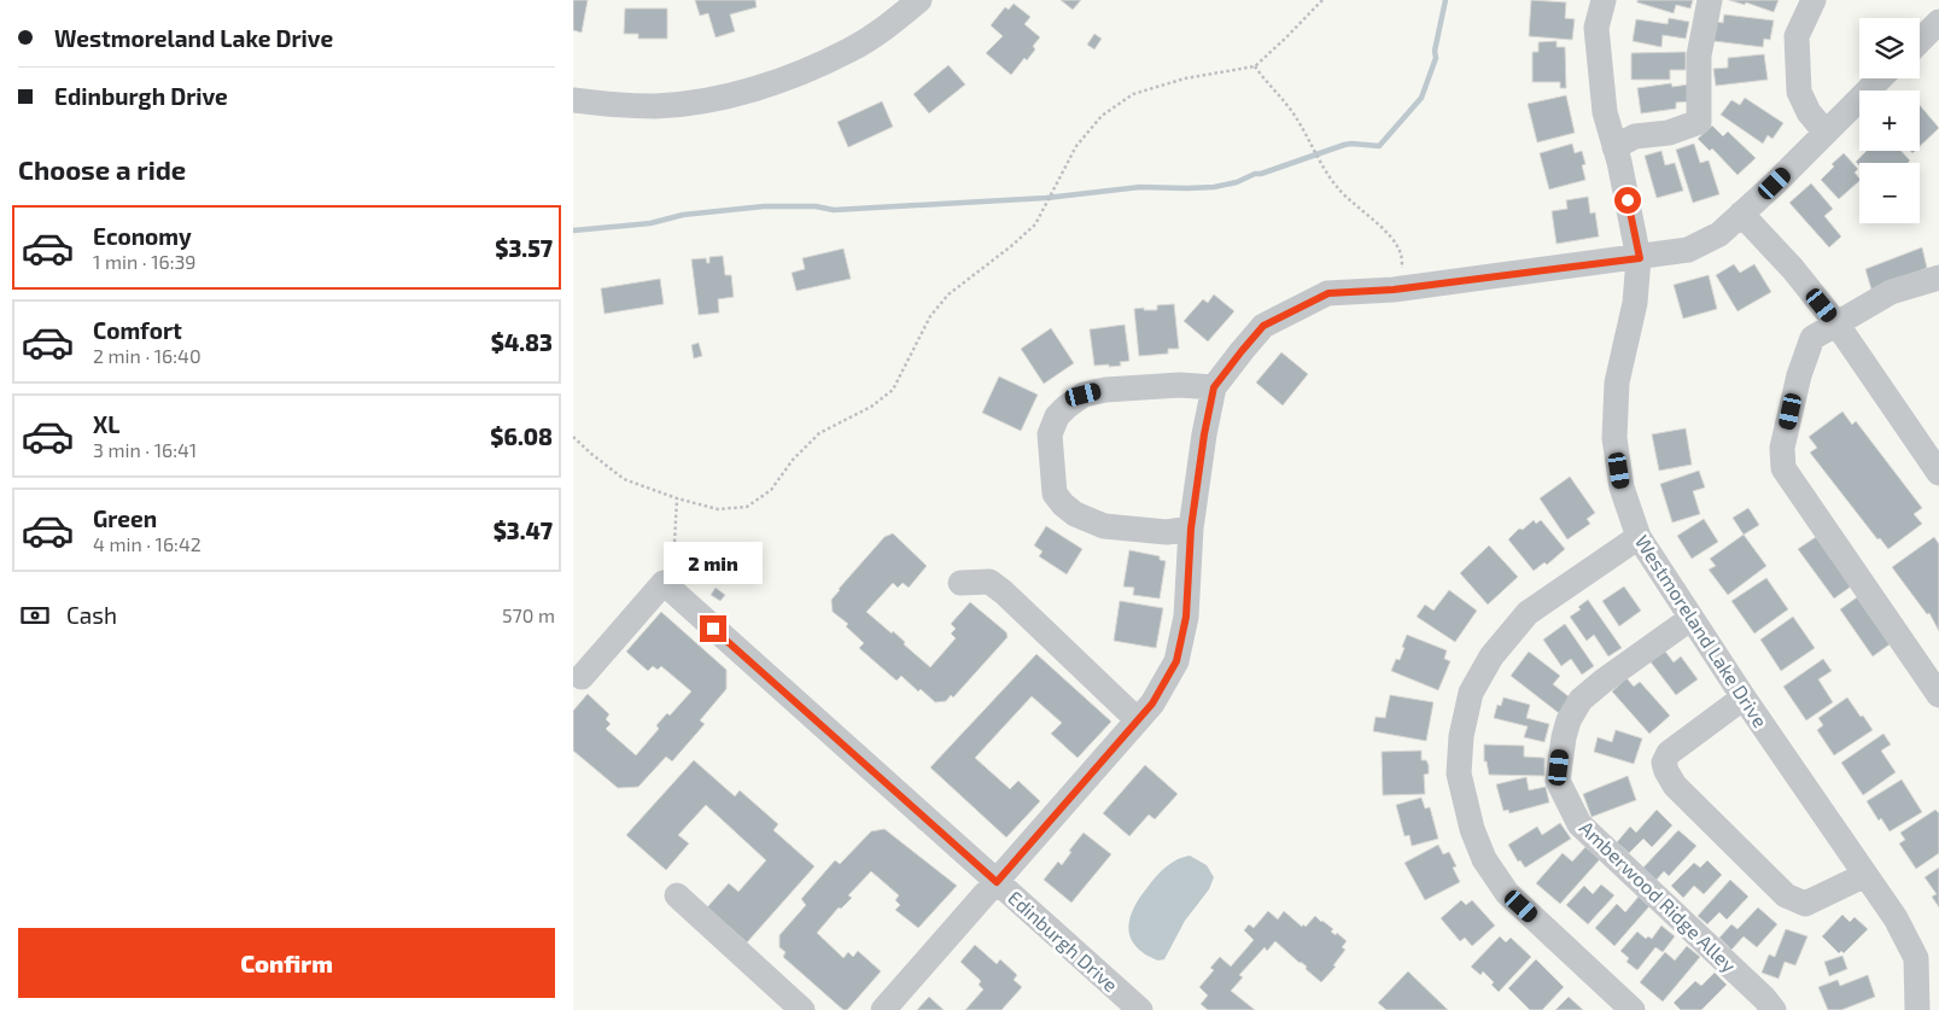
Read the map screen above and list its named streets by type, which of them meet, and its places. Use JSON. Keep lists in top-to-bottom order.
{
  "streets": {
    "street": ["Westmoreland Lake Drive", "Amberwood Ridge Alley", "Edinburgh Drive"]
  },
  "crossings": [
    ["Westmoreland Lake Drive", "Amberwood Ridge Alley"]
  ],
  "page": {
    "banner": ["Westmoreland Lake Drive", "Edinburgh Drive"],
    "map_buttons": ["+", "−"],
    "heading": "Choose a ride",
    "list": [
      {
        "name": "Economy",
        "note": "1 min · 16:39",
        "value": "$3.57"
      },
      {
        "name": "Comfort",
        "note": "2 min · 16:40",
        "value": "$4.83"
      },
      {
        "name": "XL",
        "note": "3 min · 16:41",
        "value": "$6.08"
      },
      {
        "name": "Green",
        "note": "4 min · 16:42",
        "value": "$3.47"
      }
    ],
    "bubble": "2 min",
    "pay": ["Cash", "570 m"],
    "buttons": "Confirm"
  }
}
